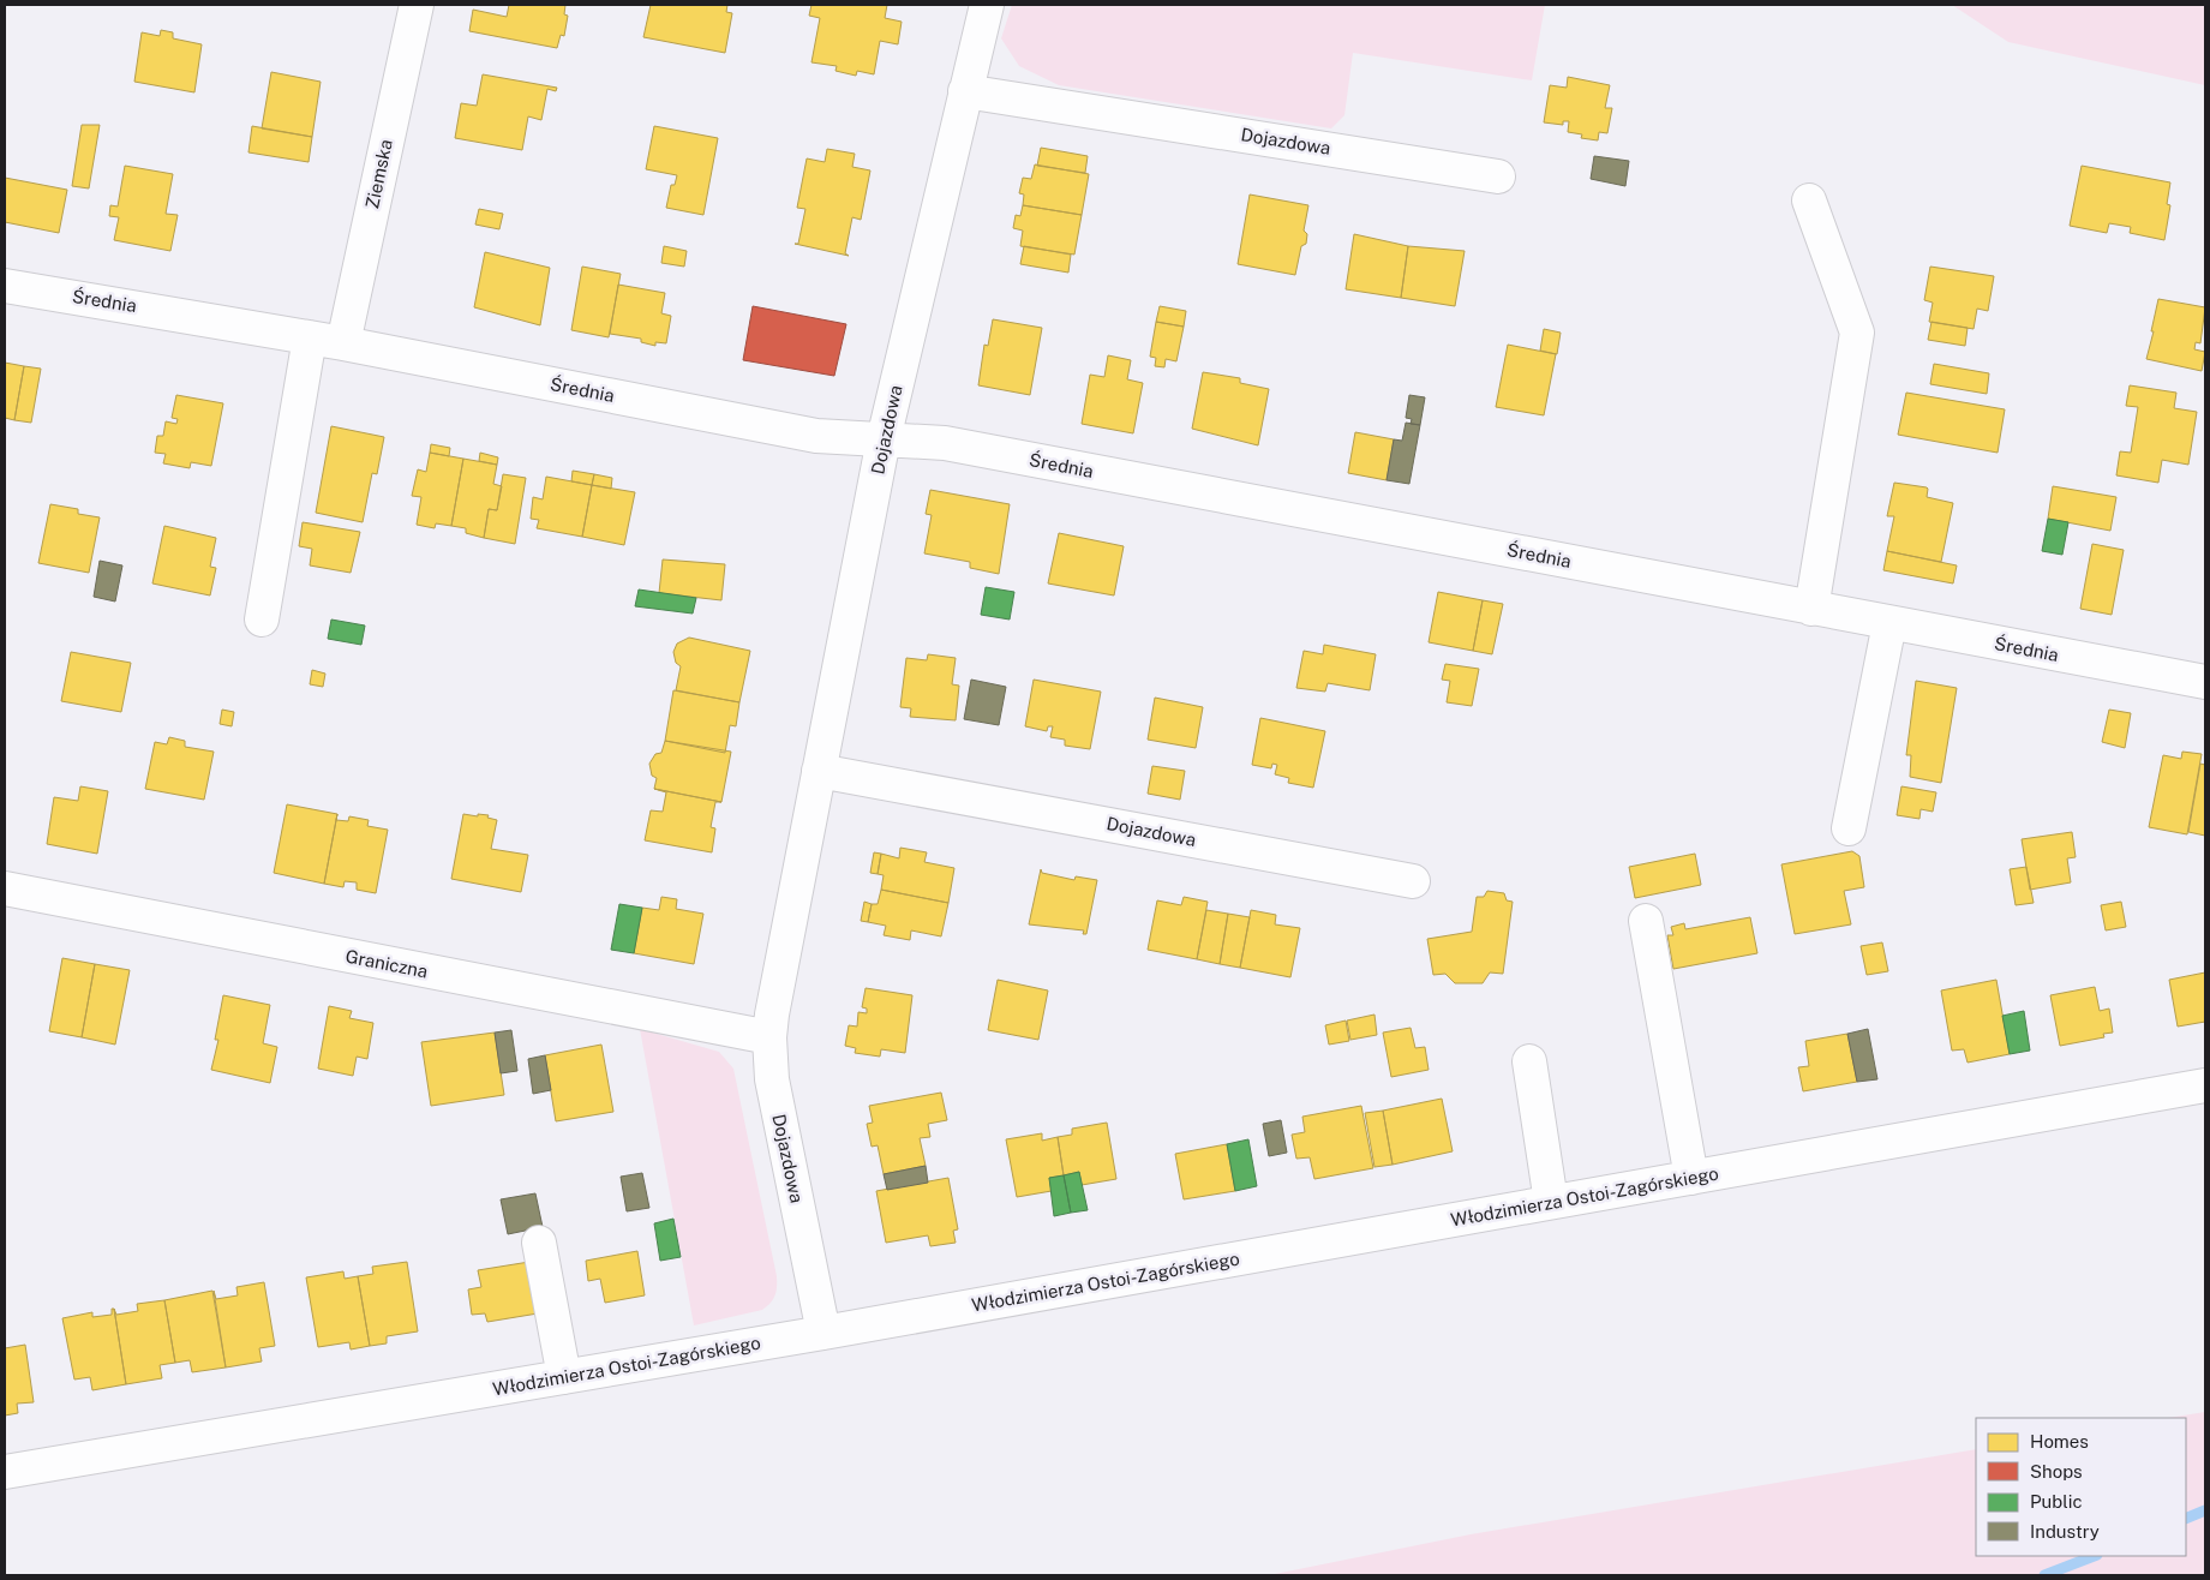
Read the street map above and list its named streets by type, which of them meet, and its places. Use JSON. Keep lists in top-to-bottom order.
{
  "streets": {
    "street": [
      "Dojazdowa",
      "Ziemska",
      "Średnia",
      "Graniczna",
      "Włodzimierza Ostoi-Zagórskiego"
    ]
  },
  "crossings": [
    ["Dojazdowa", "Średnia"],
    ["Dojazdowa", "Graniczna"],
    ["Dojazdowa", "Włodzimierza Ostoi-Zagórskiego"],
    ["Ziemska", "Średnia"]
  ],
  "legend": [
    "Homes",
    "Shops",
    "Public",
    "Industry"
  ]
}
